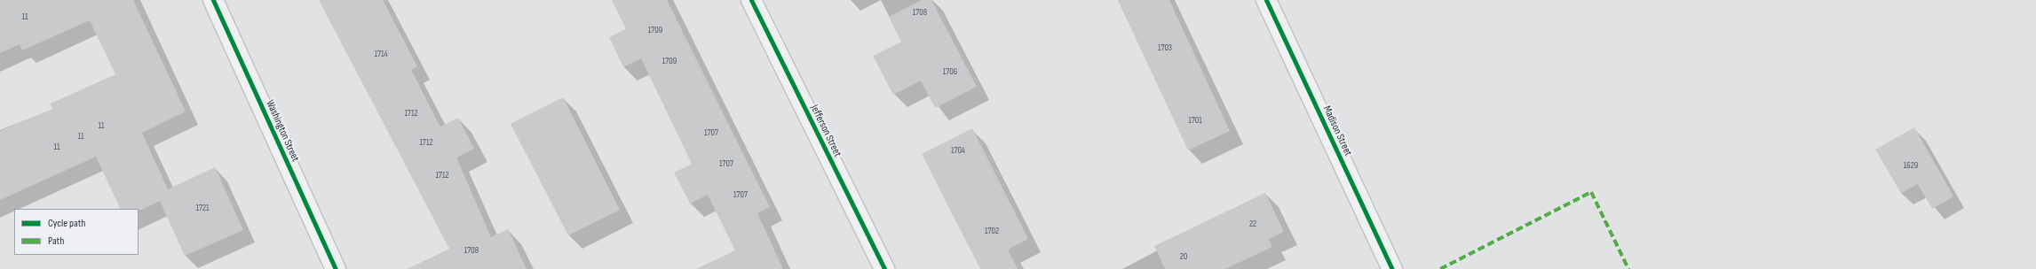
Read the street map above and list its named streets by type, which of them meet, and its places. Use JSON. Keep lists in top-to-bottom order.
{
  "streets": {
    "street": ["Washington Street", "Jefferson Street", "Madison Street"]
  },
  "house_numbers": [
    "1708",
    "11",
    "1709",
    "1703",
    "1714",
    "1709",
    "1706",
    "1712",
    "1701",
    "11",
    "1707",
    "11",
    "1712",
    "11",
    "1704",
    "1707",
    "1629",
    "1712",
    "1707",
    "1721",
    "22",
    "1702",
    "1708",
    "20"
  ],
  "legend": ["Cycle path", "Path"]
}
